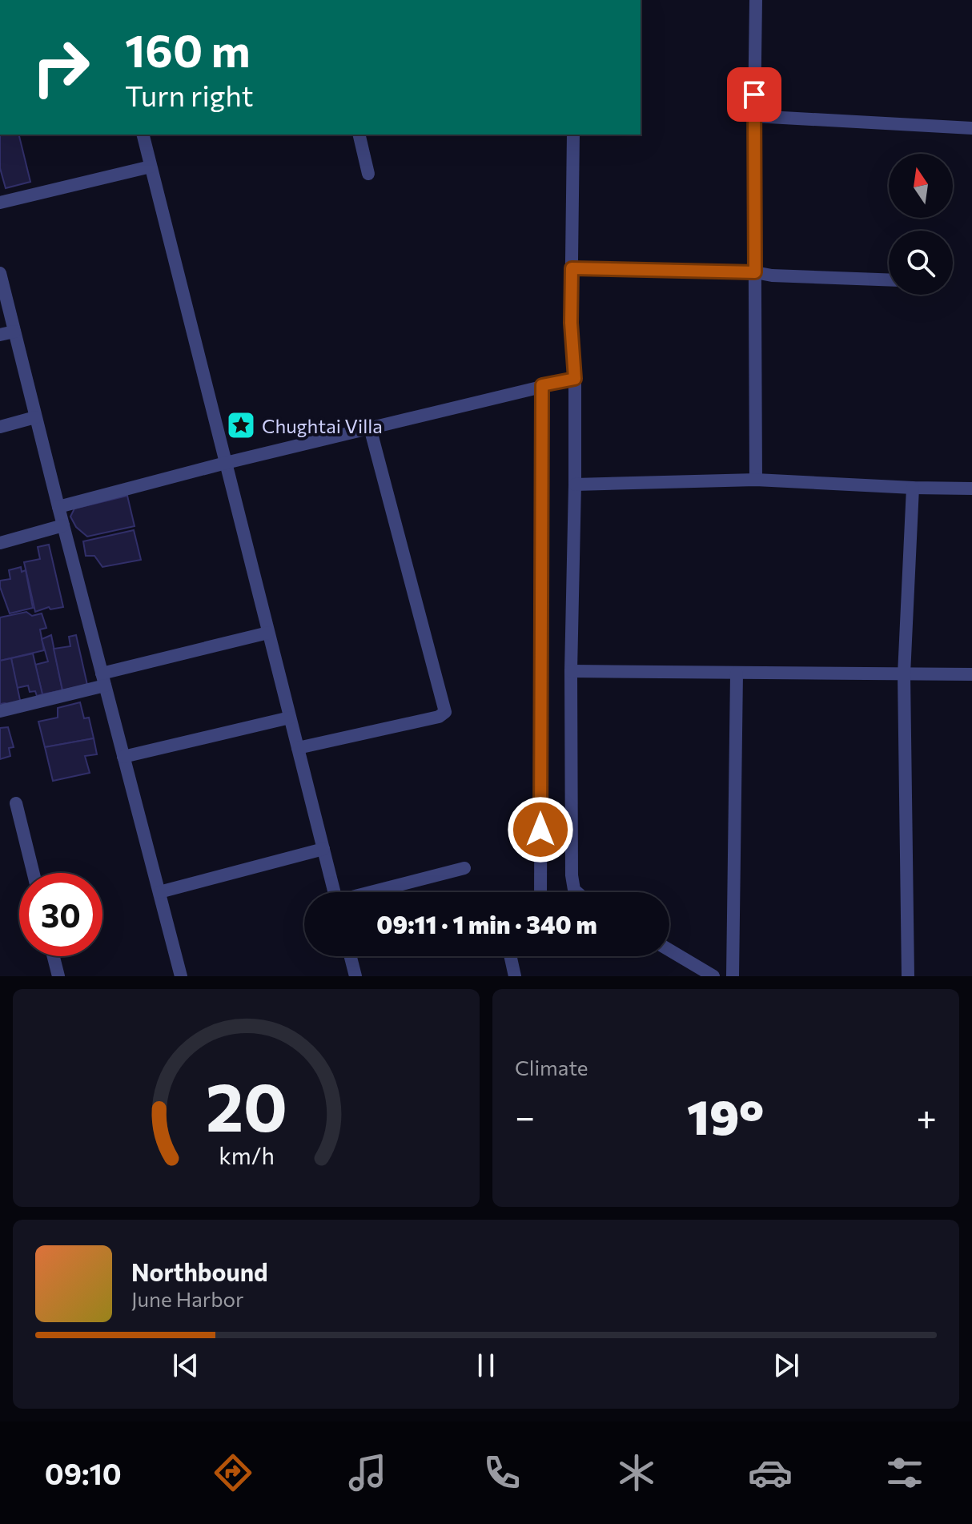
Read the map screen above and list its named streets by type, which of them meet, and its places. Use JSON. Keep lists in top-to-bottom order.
{
  "places": {
    "place": ["Chughtai Villa"]
  },
  "north": "top",
  "page": {
    "turn": ["160 m", "Turn right"],
    "limit": "30",
    "trip": "09:11 · 1 min · 340 m",
    "tile": "Climate",
    "heat": ["−", "19°", "+"],
    "song": ["Northbound", "June Harbor"],
    "tabs": "09:10",
    "gauge": ["20", "km/h"]
  }
}
